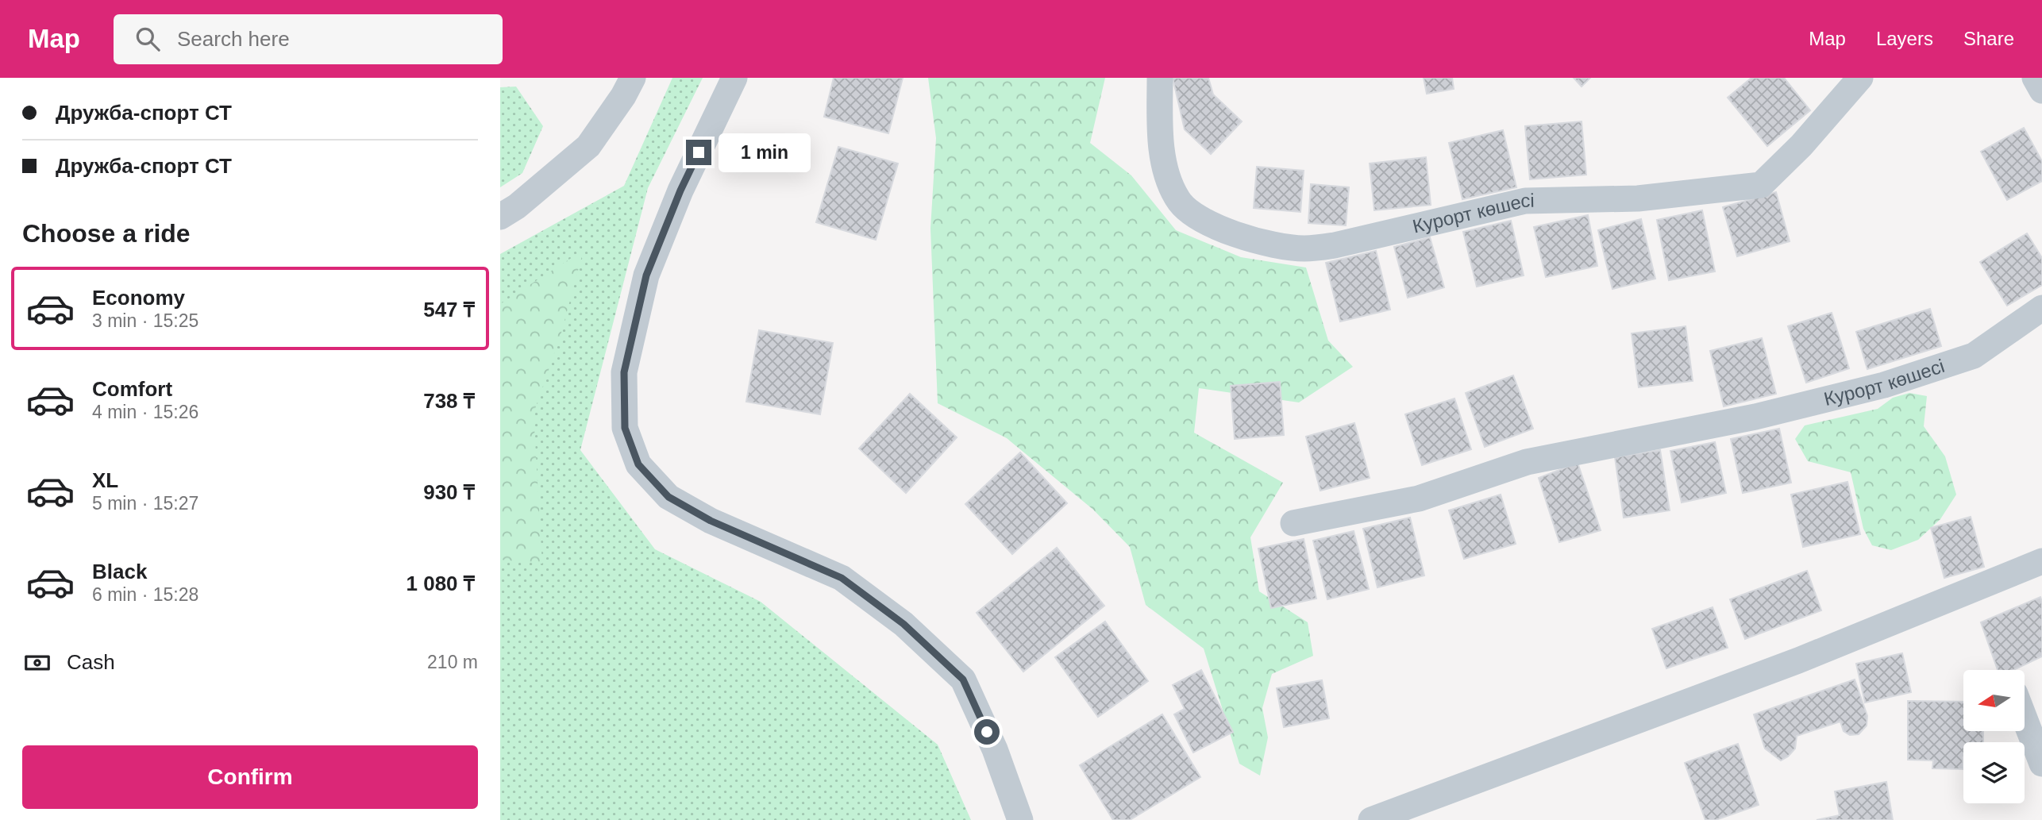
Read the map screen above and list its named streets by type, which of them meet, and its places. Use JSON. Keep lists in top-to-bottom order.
{
  "streets": {
    "street": ["Курорт көшесі"]
  },
  "north": "left",
  "page": {
    "header": "Map",
    "search": "Search here",
    "nav": ["Map", "Layers", "Share"],
    "banner": ["Дружба-спорт СТ", "Дружба-спорт СТ"],
    "bubble": "1 min",
    "heading": "Choose a ride",
    "list": [
      {
        "name": "Economy",
        "note": "3 min · 15:25",
        "value": "547 ₸"
      },
      {
        "name": "Comfort",
        "note": "4 min · 15:26",
        "value": "738 ₸"
      },
      {
        "name": "XL",
        "note": "5 min · 15:27",
        "value": "930 ₸"
      },
      {
        "name": "Black",
        "note": "6 min · 15:28",
        "value": "1 080 ₸"
      }
    ],
    "pay": ["Cash", "210 m"],
    "buttons": "Confirm"
  }
}
